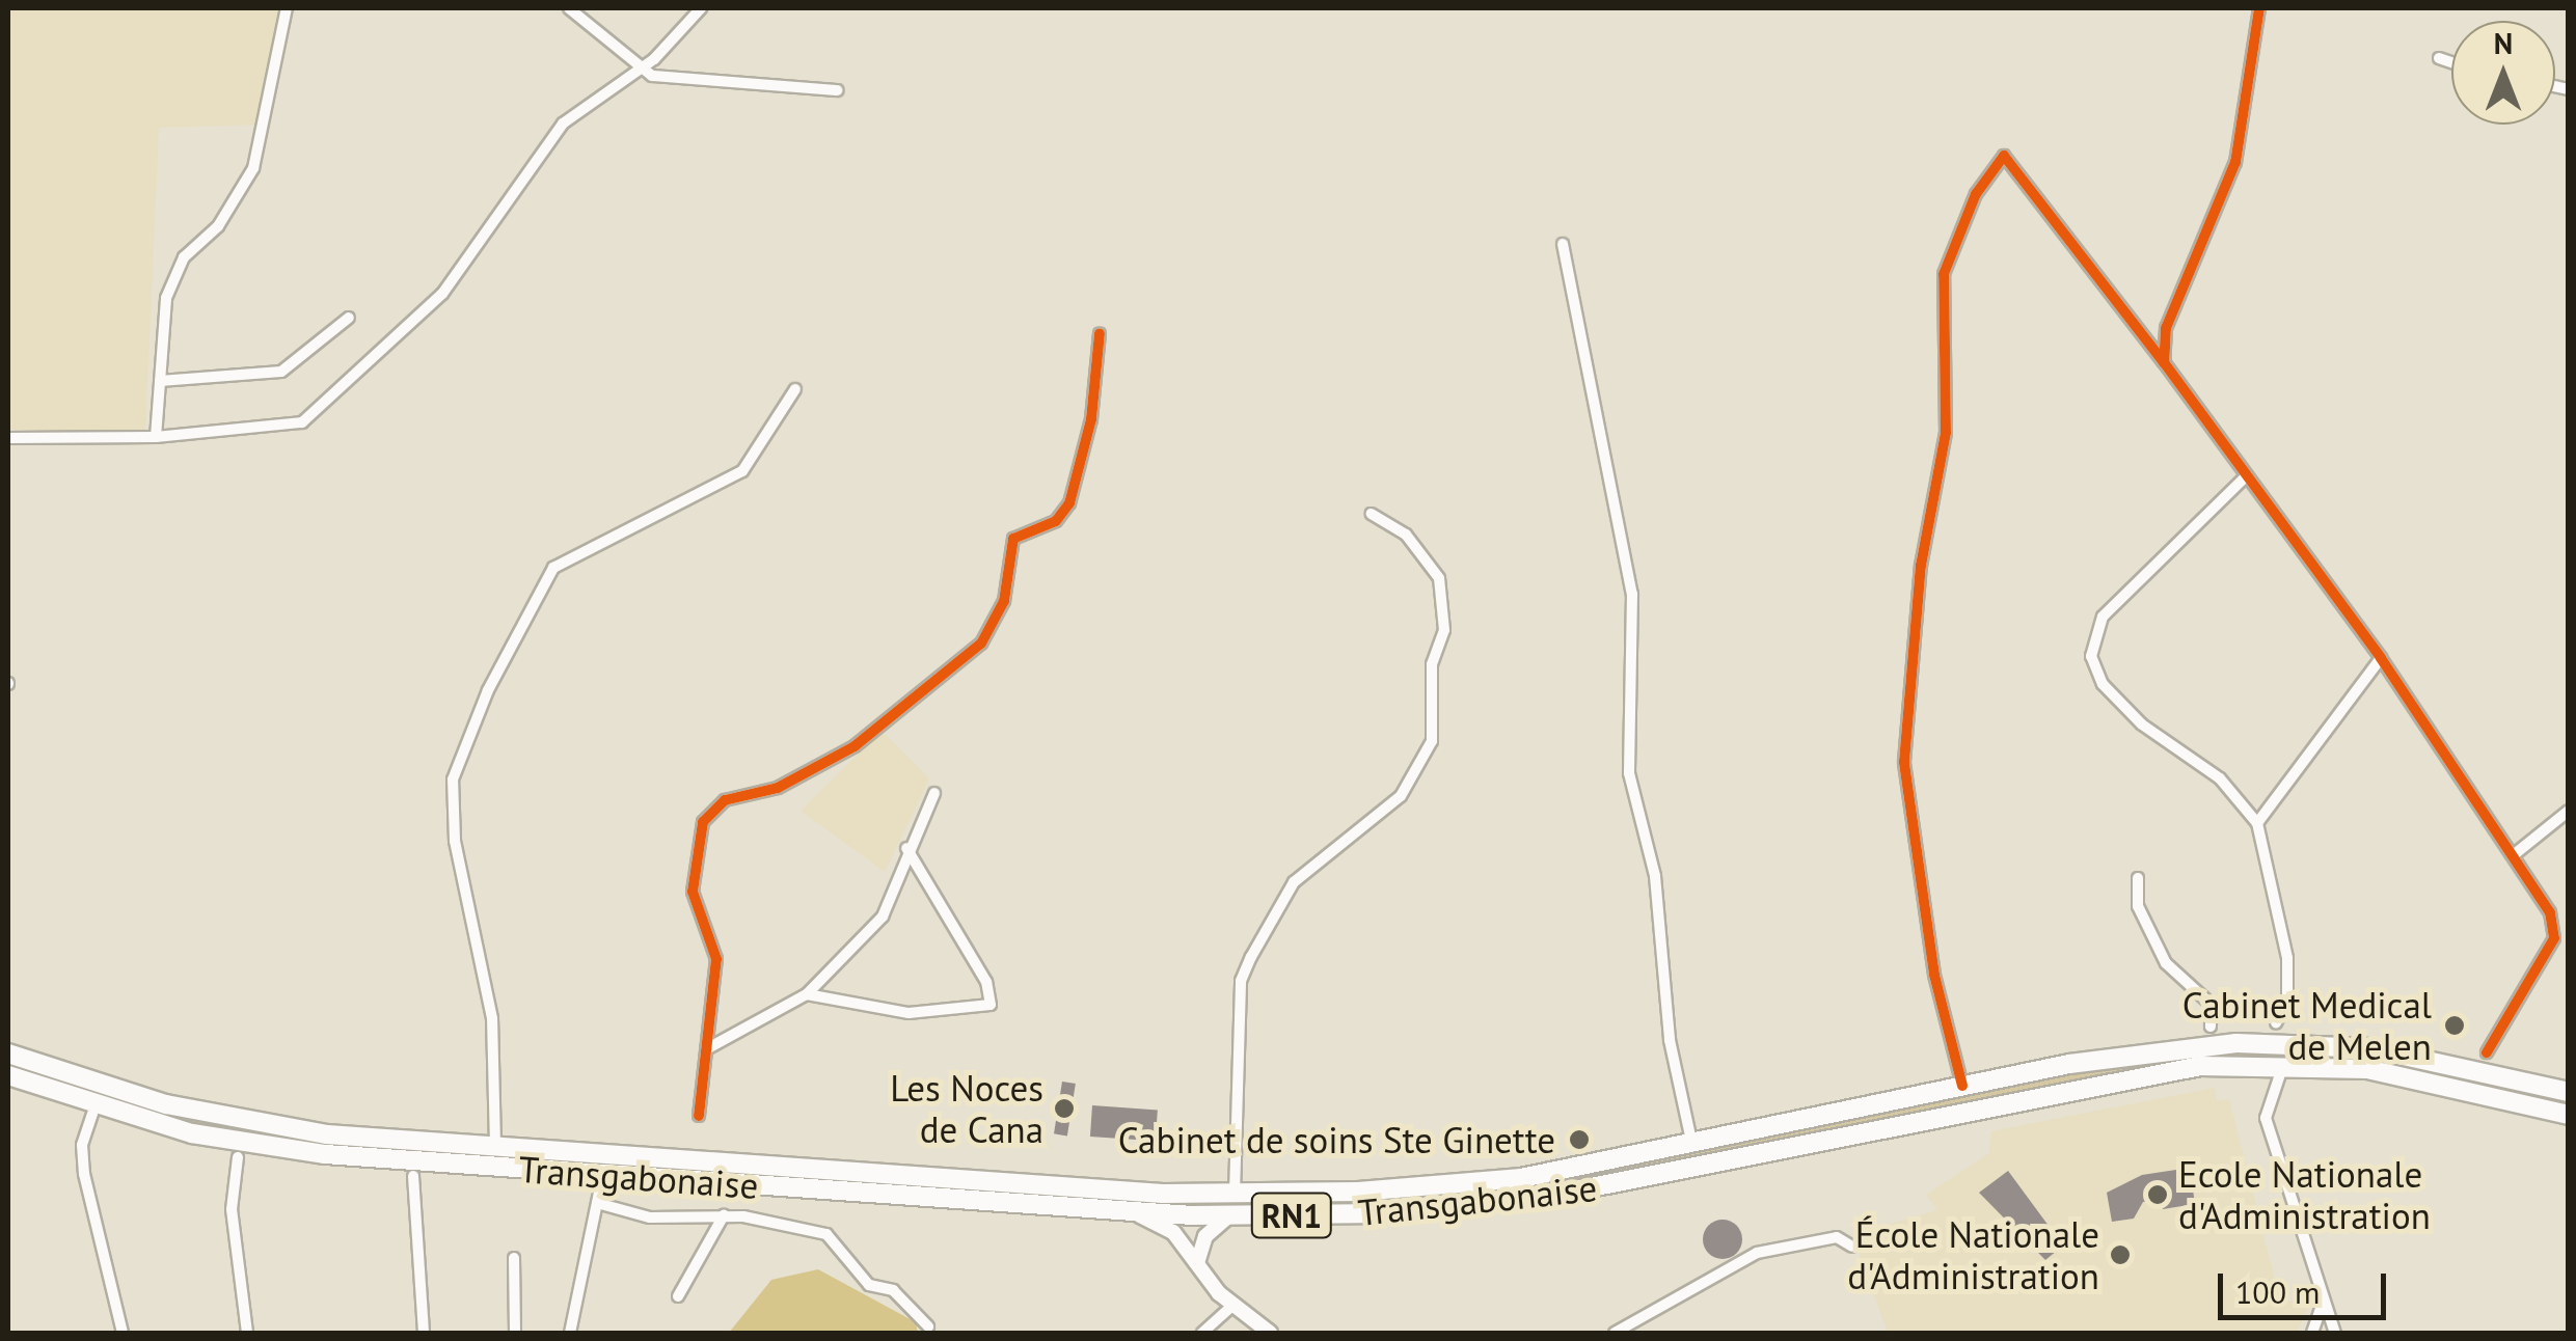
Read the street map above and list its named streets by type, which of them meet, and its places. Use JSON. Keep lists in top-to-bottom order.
{
  "streets": {
    "highway": ["Transgabonaise", "RN1"]
  },
  "places": [
    "Cabinet Medical de Melen",
    "Les Noces de Cana",
    "Cabinet de soins Ste Ginette",
    "Ecole Nationale d'Administration",
    "École Nationale d'Administration"
  ],
  "scale_bar": "100 m",
  "north": "top"
}
